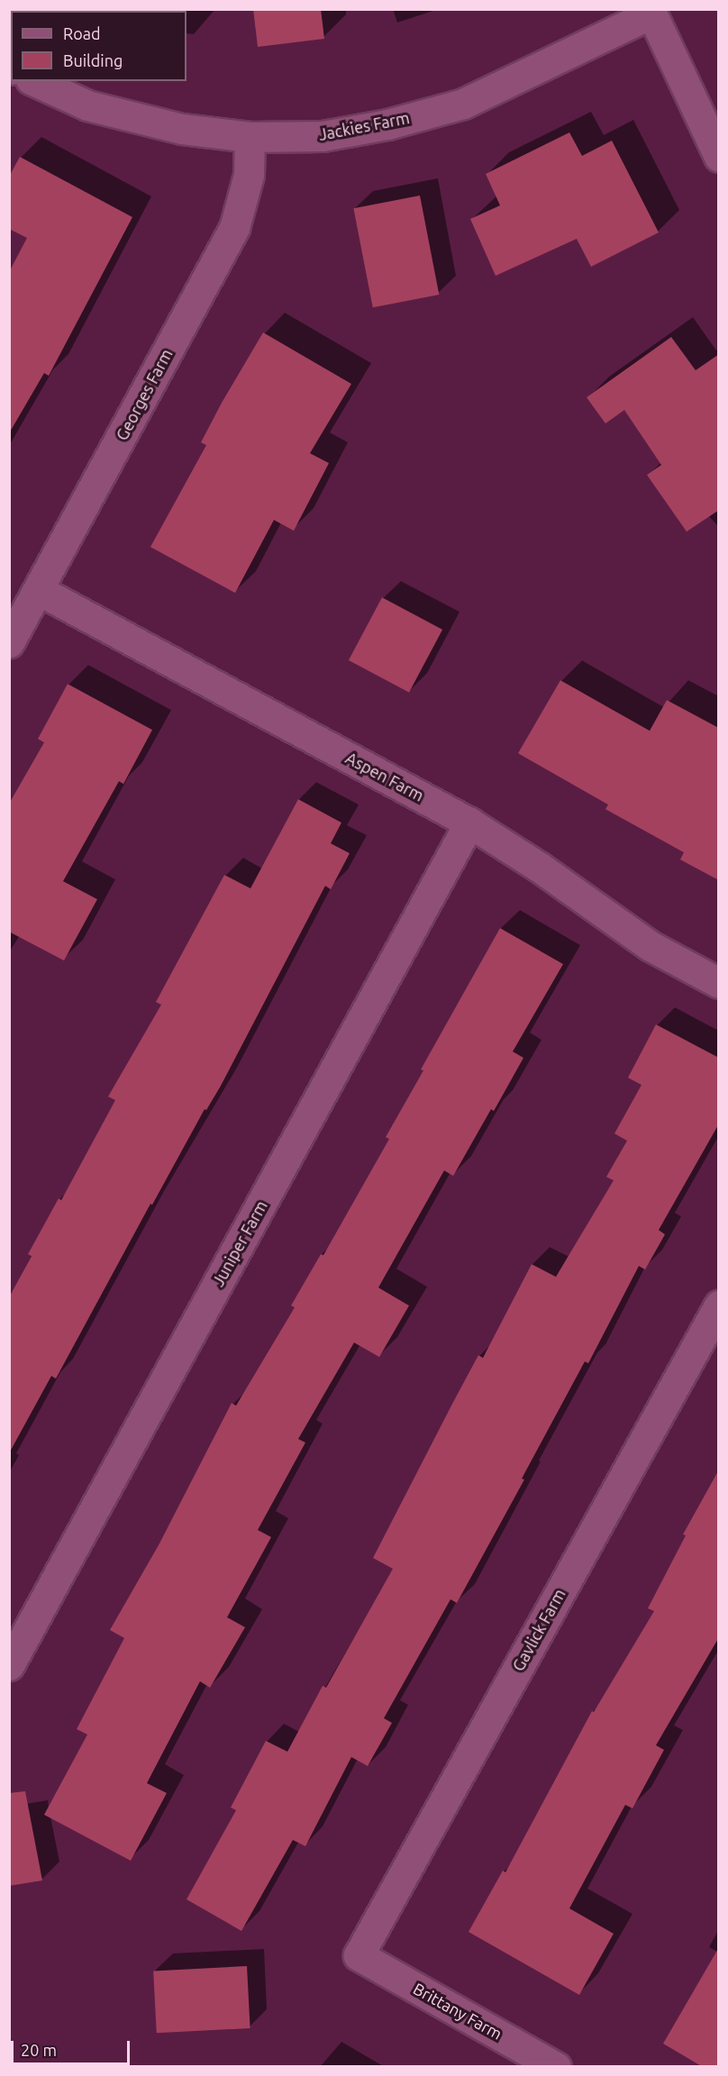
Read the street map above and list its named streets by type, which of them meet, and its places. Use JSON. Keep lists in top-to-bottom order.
{
  "streets": {
    "street": [
      "Jackies Farm",
      "Georges Farm",
      "Aspen Farm",
      "Juniper Farm",
      "Gavlick Farm",
      "Brittany Farm"
    ]
  },
  "crossings": [
    ["Jackies Farm", "Georges Farm"],
    ["Georges Farm", "Aspen Farm"],
    ["Aspen Farm", "Juniper Farm"],
    ["Gavlick Farm", "Brittany Farm"]
  ],
  "legend": ["Road", "Building"],
  "scale_bar": "20 m"
}
